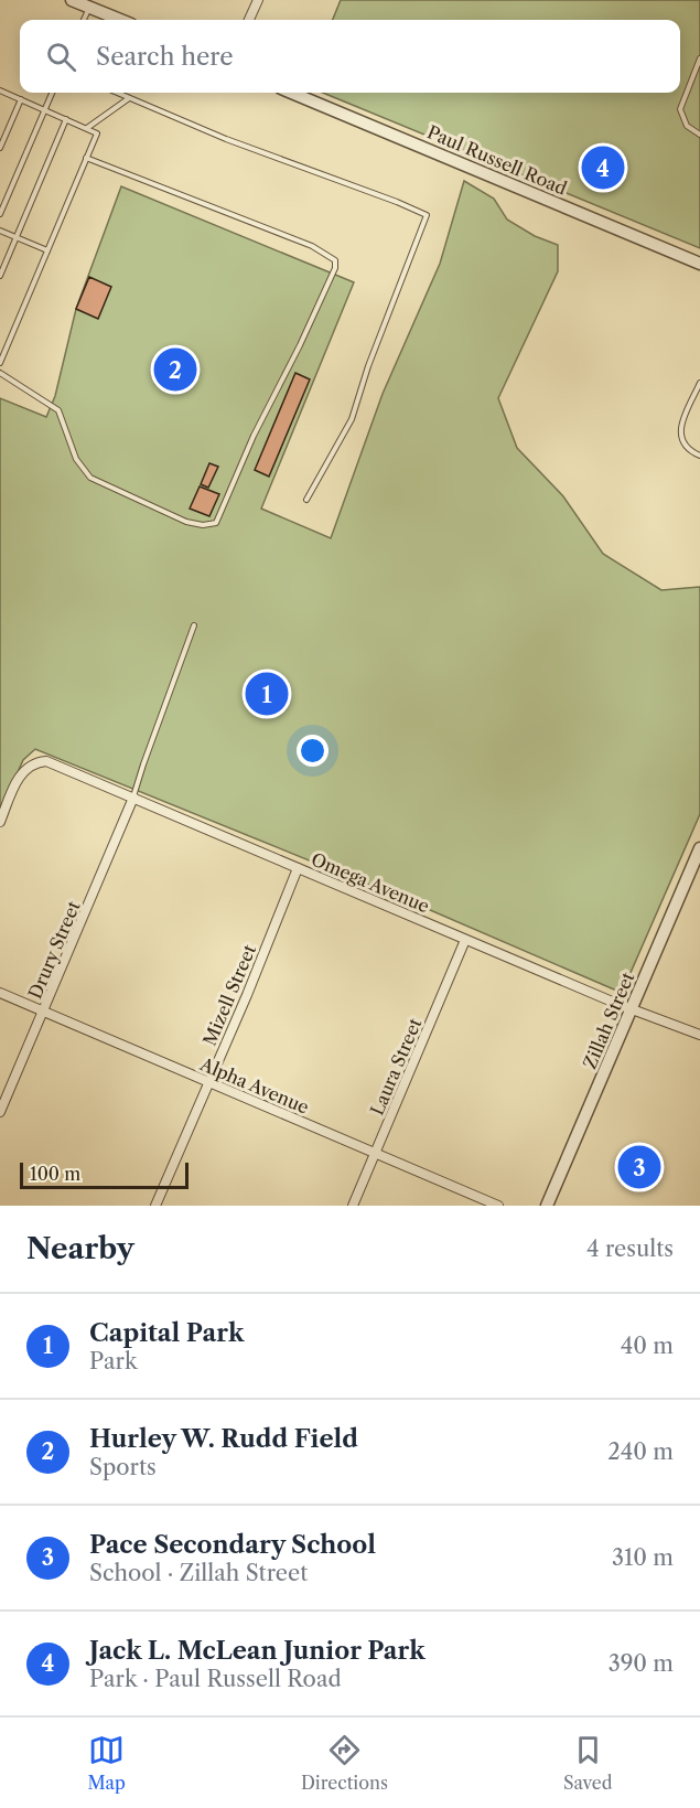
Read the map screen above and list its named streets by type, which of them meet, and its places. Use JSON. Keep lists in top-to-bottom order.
{
  "streets": {
    "street": [
      "Paul Russell Road",
      "Omega Avenue",
      "Drury Street",
      "Mizell Street",
      "Zillah Street",
      "Laura Street",
      "Alpha Avenue"
    ]
  },
  "crossings": [
    ["Omega Avenue", "Drury Street"],
    ["Omega Avenue", "Mizell Street"],
    ["Omega Avenue", "Zillah Street"],
    ["Omega Avenue", "Laura Street"],
    ["Drury Street", "Alpha Avenue"],
    ["Mizell Street", "Alpha Avenue"],
    ["Laura Street", "Alpha Avenue"]
  ],
  "scale_bar": "100 m",
  "page": {
    "search": "Search here",
    "pins": [
      "4",
      "2",
      "1",
      "3"
    ],
    "scale": "100 m",
    "heading": ["Nearby", "4 results"],
    "list": [
      {
        "mark": "1",
        "name": "Capital Park",
        "note": "Park",
        "value": "40 m"
      },
      {
        "mark": "2",
        "name": "Hurley W. Rudd Field",
        "note": "Sports",
        "value": "240 m"
      },
      {
        "mark": "3",
        "name": "Pace Secondary School",
        "note": "School · Zillah Street",
        "value": "310 m"
      },
      {
        "mark": "4",
        "name": "Jack L. McLean Junior Park",
        "note": "Park · Paul Russell Road",
        "value": "390 m"
      }
    ],
    "nav": ["Map", "Directions", "Saved"]
  }
}
